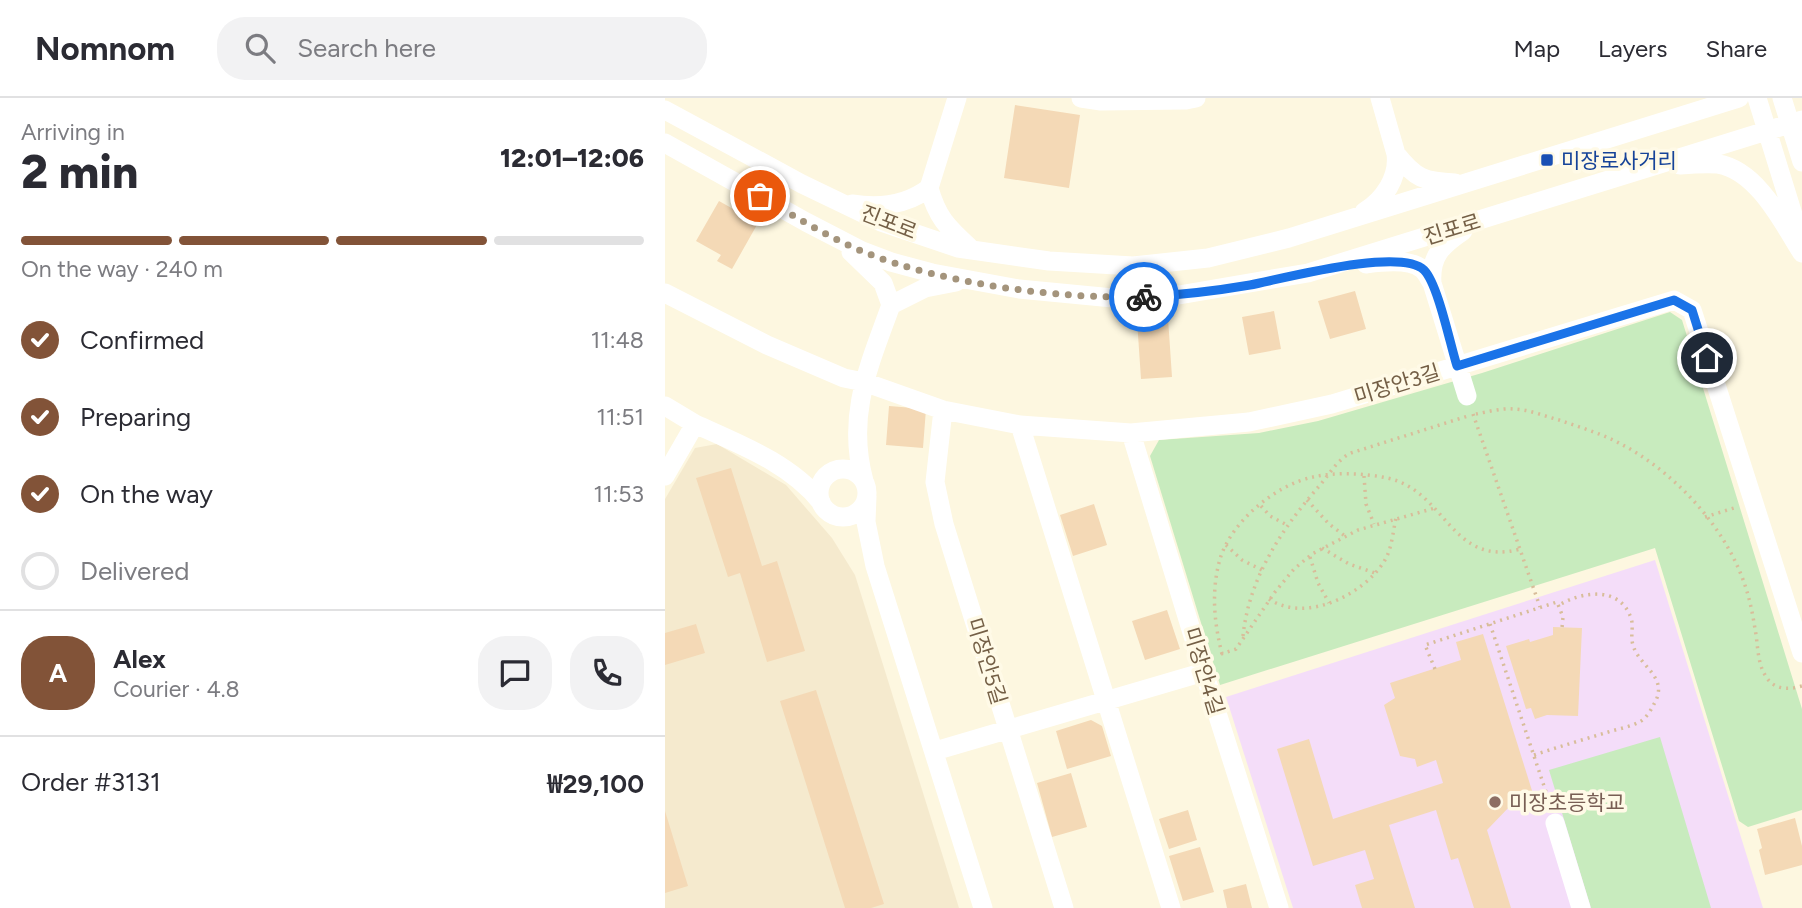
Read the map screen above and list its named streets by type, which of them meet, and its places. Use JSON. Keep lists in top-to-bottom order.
{
  "streets": {
    "street": [
      "진포로",
      "미장안3길",
      "미장안5길",
      "미장안4길"
    ]
  },
  "crossings": [
    ["미장안3길", "미장안5길"],
    ["미장안3길", "미장안4길"]
  ],
  "places": {
    "transit": ["미장로사거리"],
    "other": ["미장초등학교"]
  },
  "page": {
    "header": "Nomnom",
    "search": "Search here",
    "nav": ["Map", "Layers", "Share"],
    "heading": ["2 min", "Arriving in", "12:01–12:06"],
    "panel": [
      "Alex",
      "Courier · 4.8",
      "Order #3131",
      "₩29,100"
    ],
    "bar": "On the way · 240 m",
    "list": [
      ["Confirmed", "11:48"],
      ["Preparing", "11:51"],
      ["On the way", "11:53"],
      "Delivered"
    ],
    "round": "A"
  }
}
